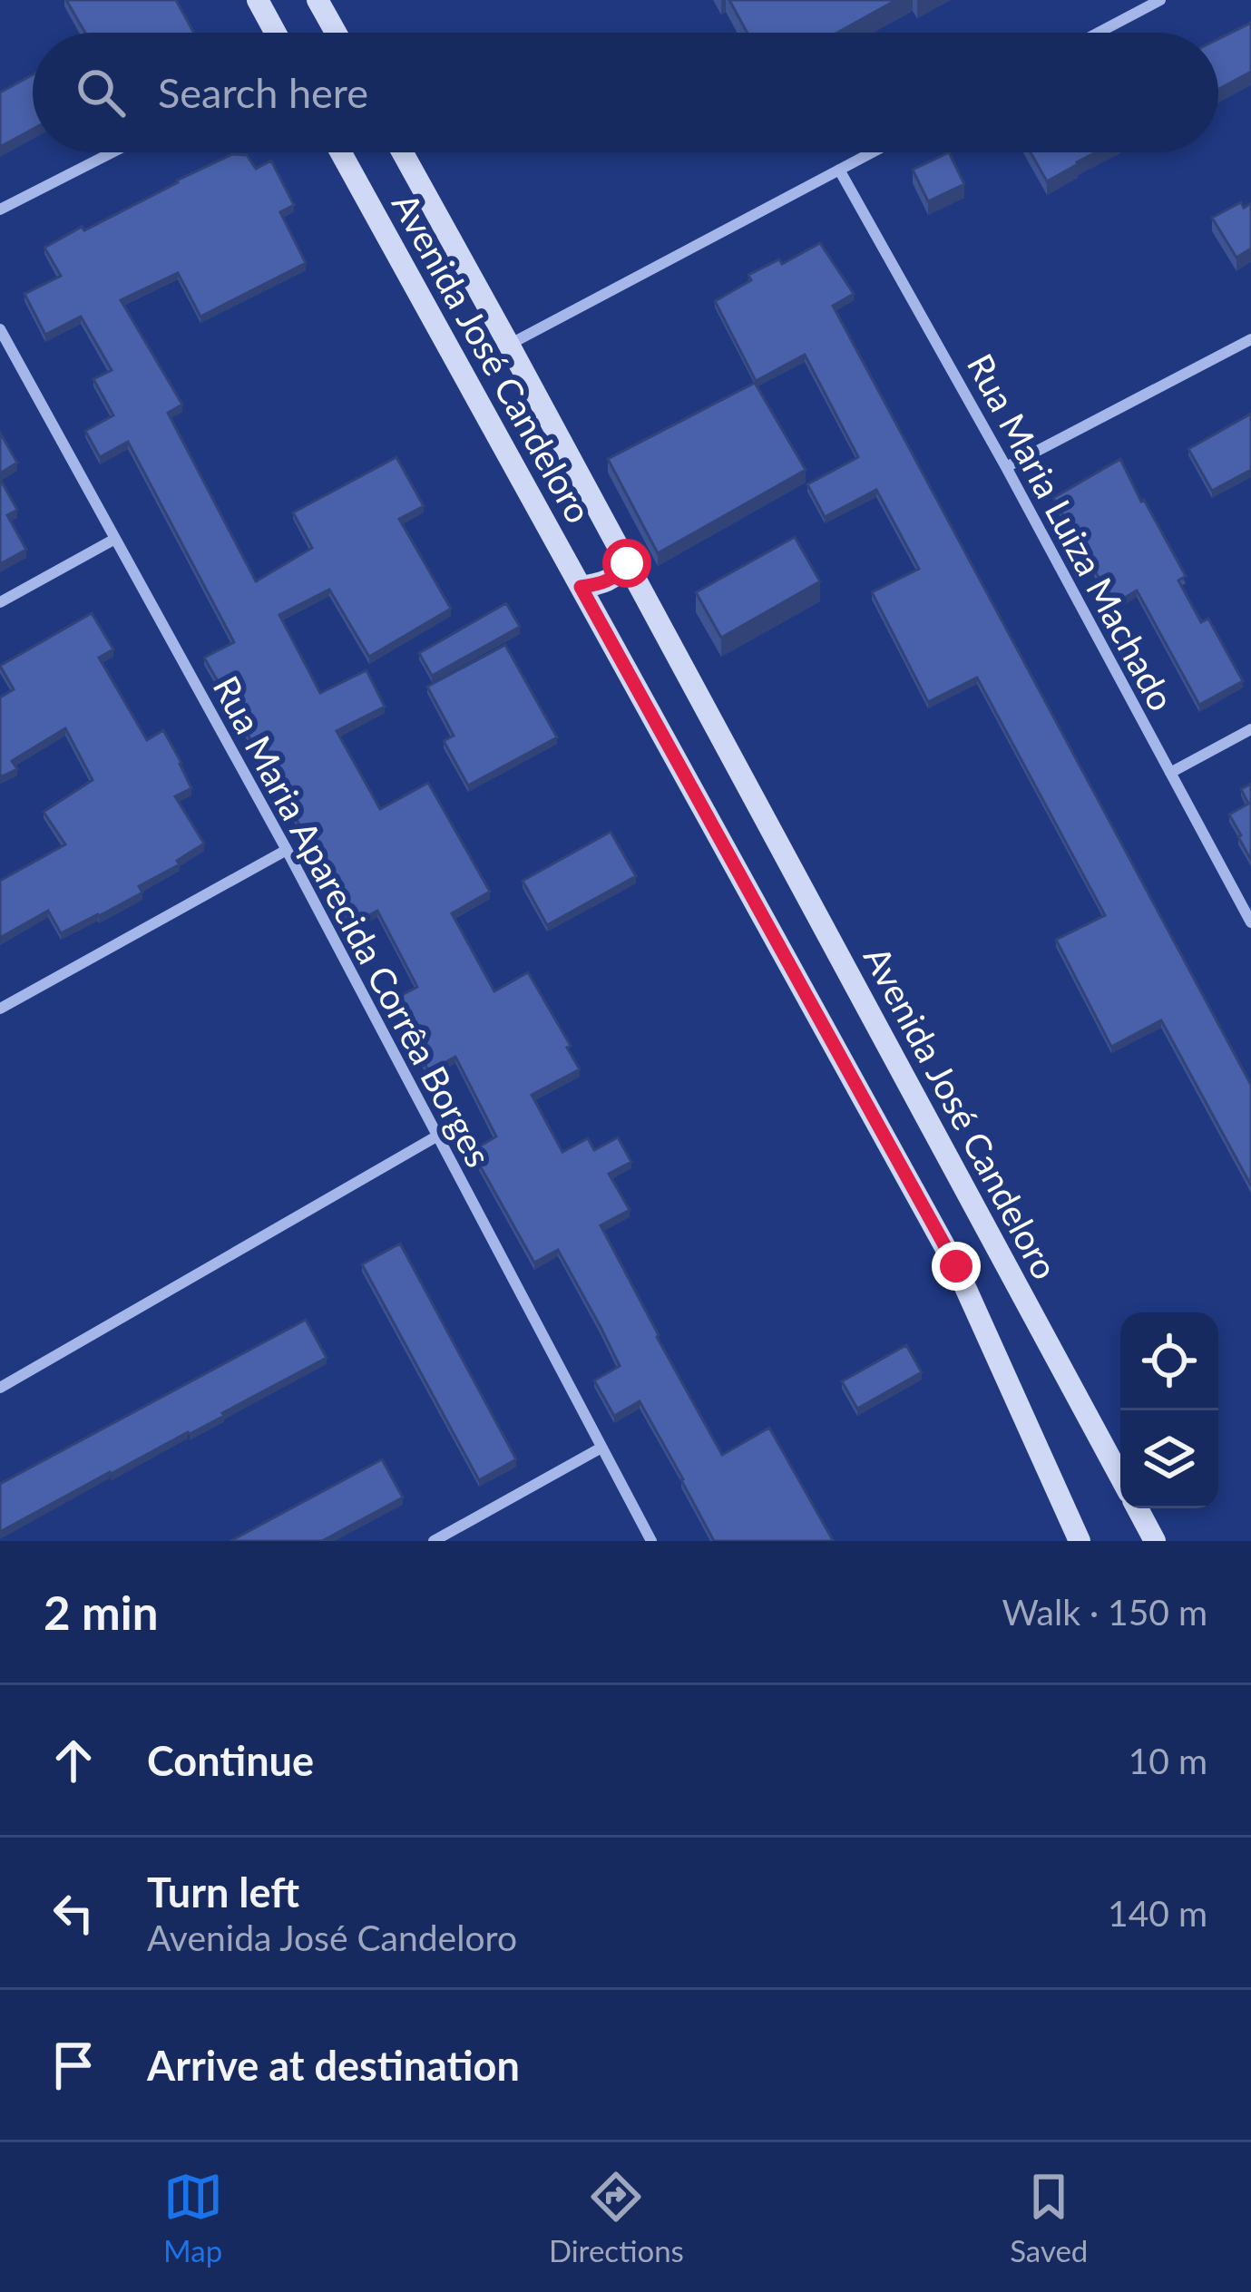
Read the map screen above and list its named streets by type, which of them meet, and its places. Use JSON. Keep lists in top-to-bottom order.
{
  "streets": {
    "street": ["Avenida José Candeloro", "Rua Maria Luiza Machado", "Rua Maria Aparecida Corrêa Borges"]
  },
  "page": {
    "search": "Search here",
    "heading": ["2 min", "Walk · 150 m"],
    "list": [
      ["Continue", "10 m"],
      ["Turn left", "Avenida José Candeloro", "140 m"],
      "Arrive at destination"
    ],
    "nav": ["Map", "Directions", "Saved"]
  }
}
